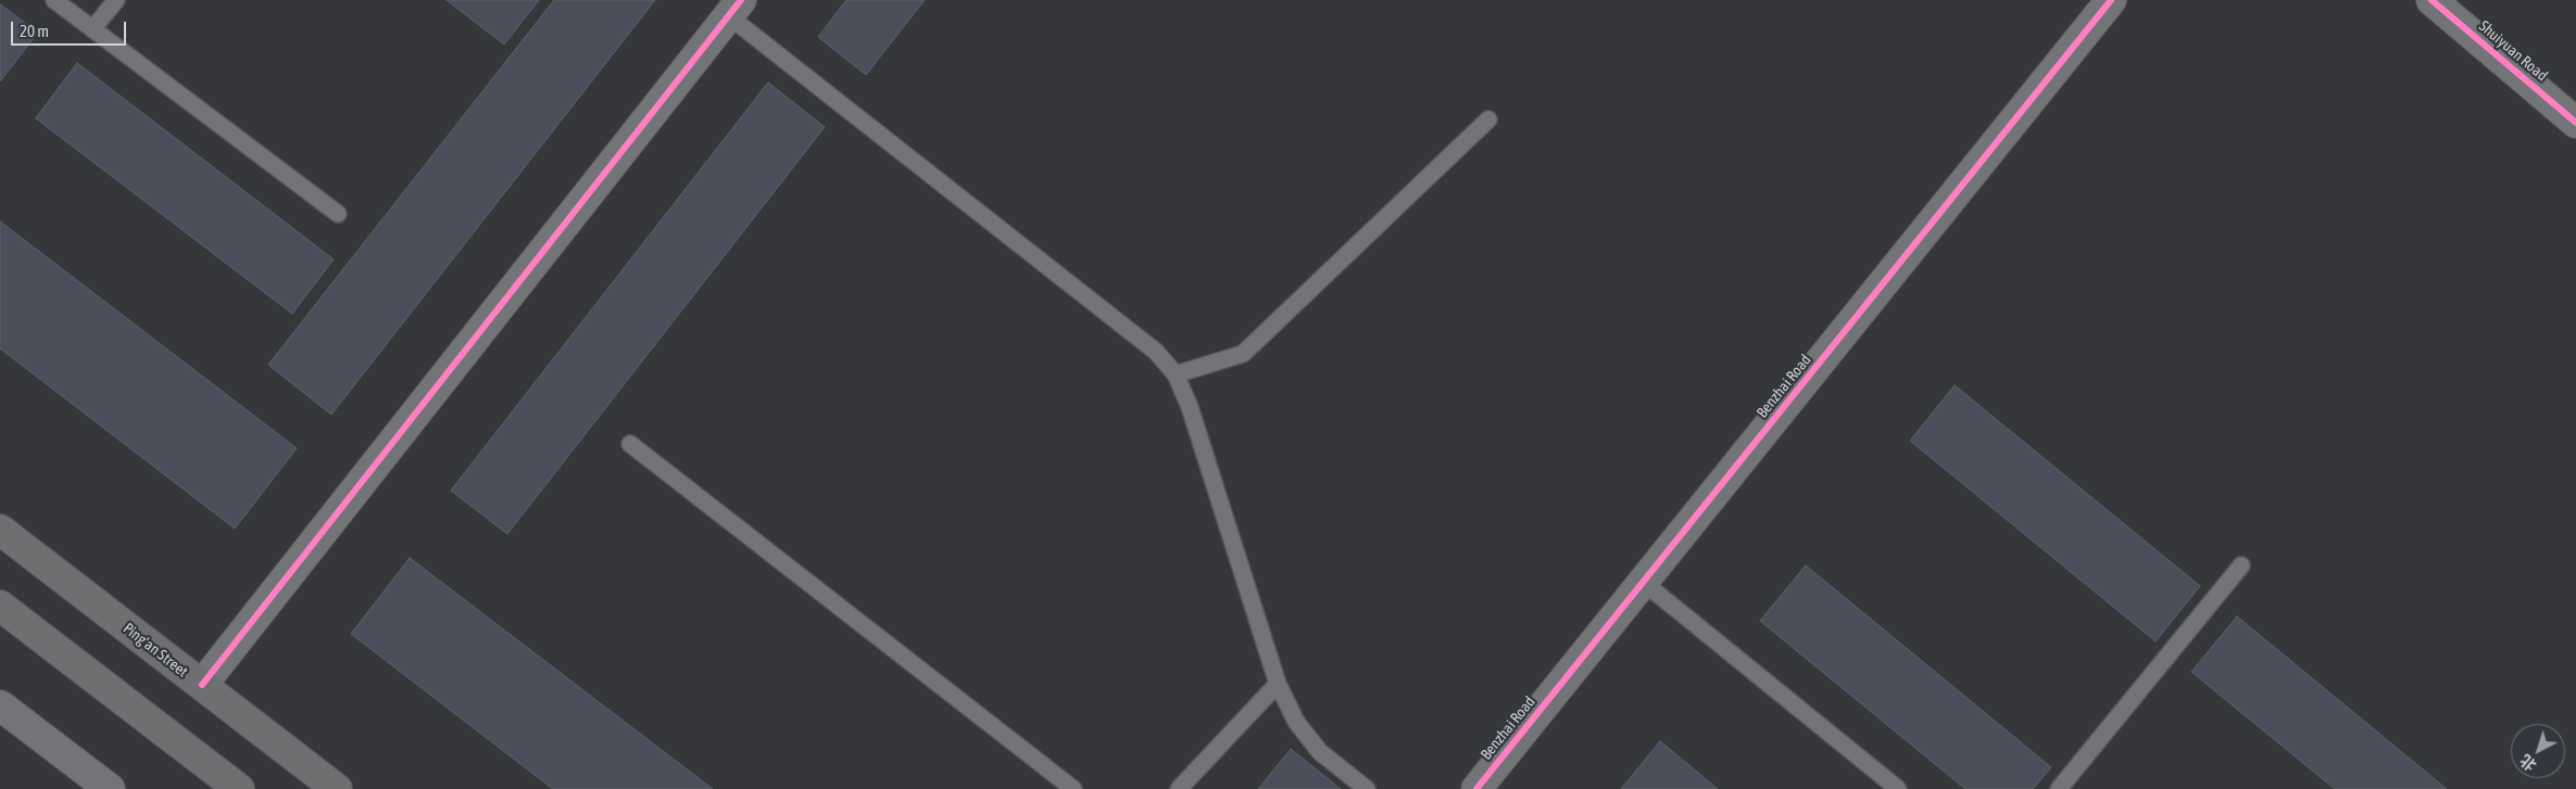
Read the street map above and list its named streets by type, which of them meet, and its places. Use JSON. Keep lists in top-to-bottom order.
{
  "streets": {
    "main road": ["Ping'an Street"],
    "street": ["Shuiyuan Road", "Benzhai Road"]
  },
  "scale_bar": "20 m",
  "north": "bottom left"
}
